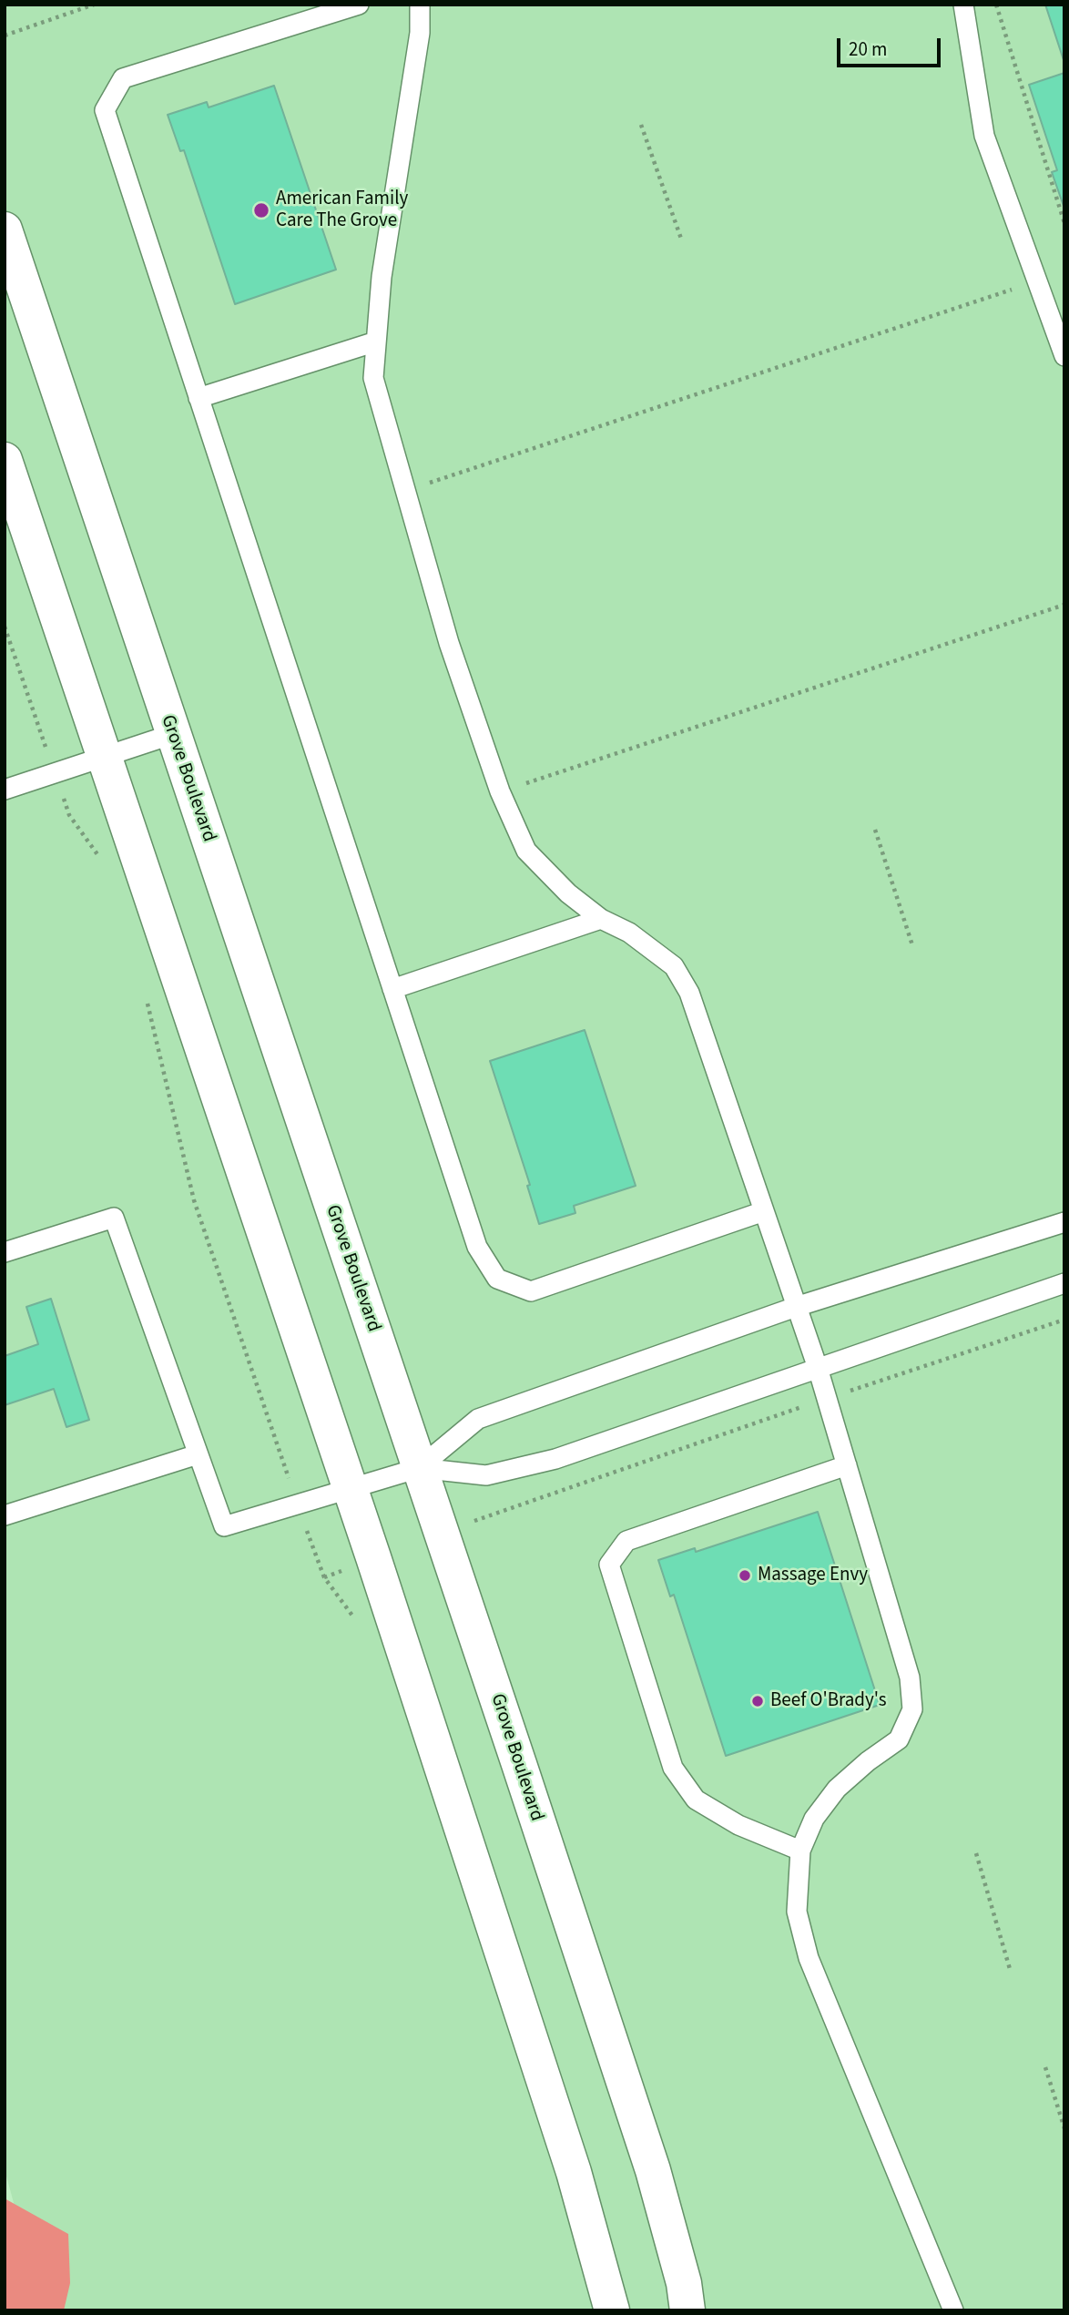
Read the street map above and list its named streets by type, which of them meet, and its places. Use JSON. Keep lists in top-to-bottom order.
{
  "streets": {
    "street": ["Grove Boulevard"]
  },
  "places": ["American Family Care The Grove", "Massage Envy", "Beef O'Brady's"],
  "scale_bar": "20 m"
}
